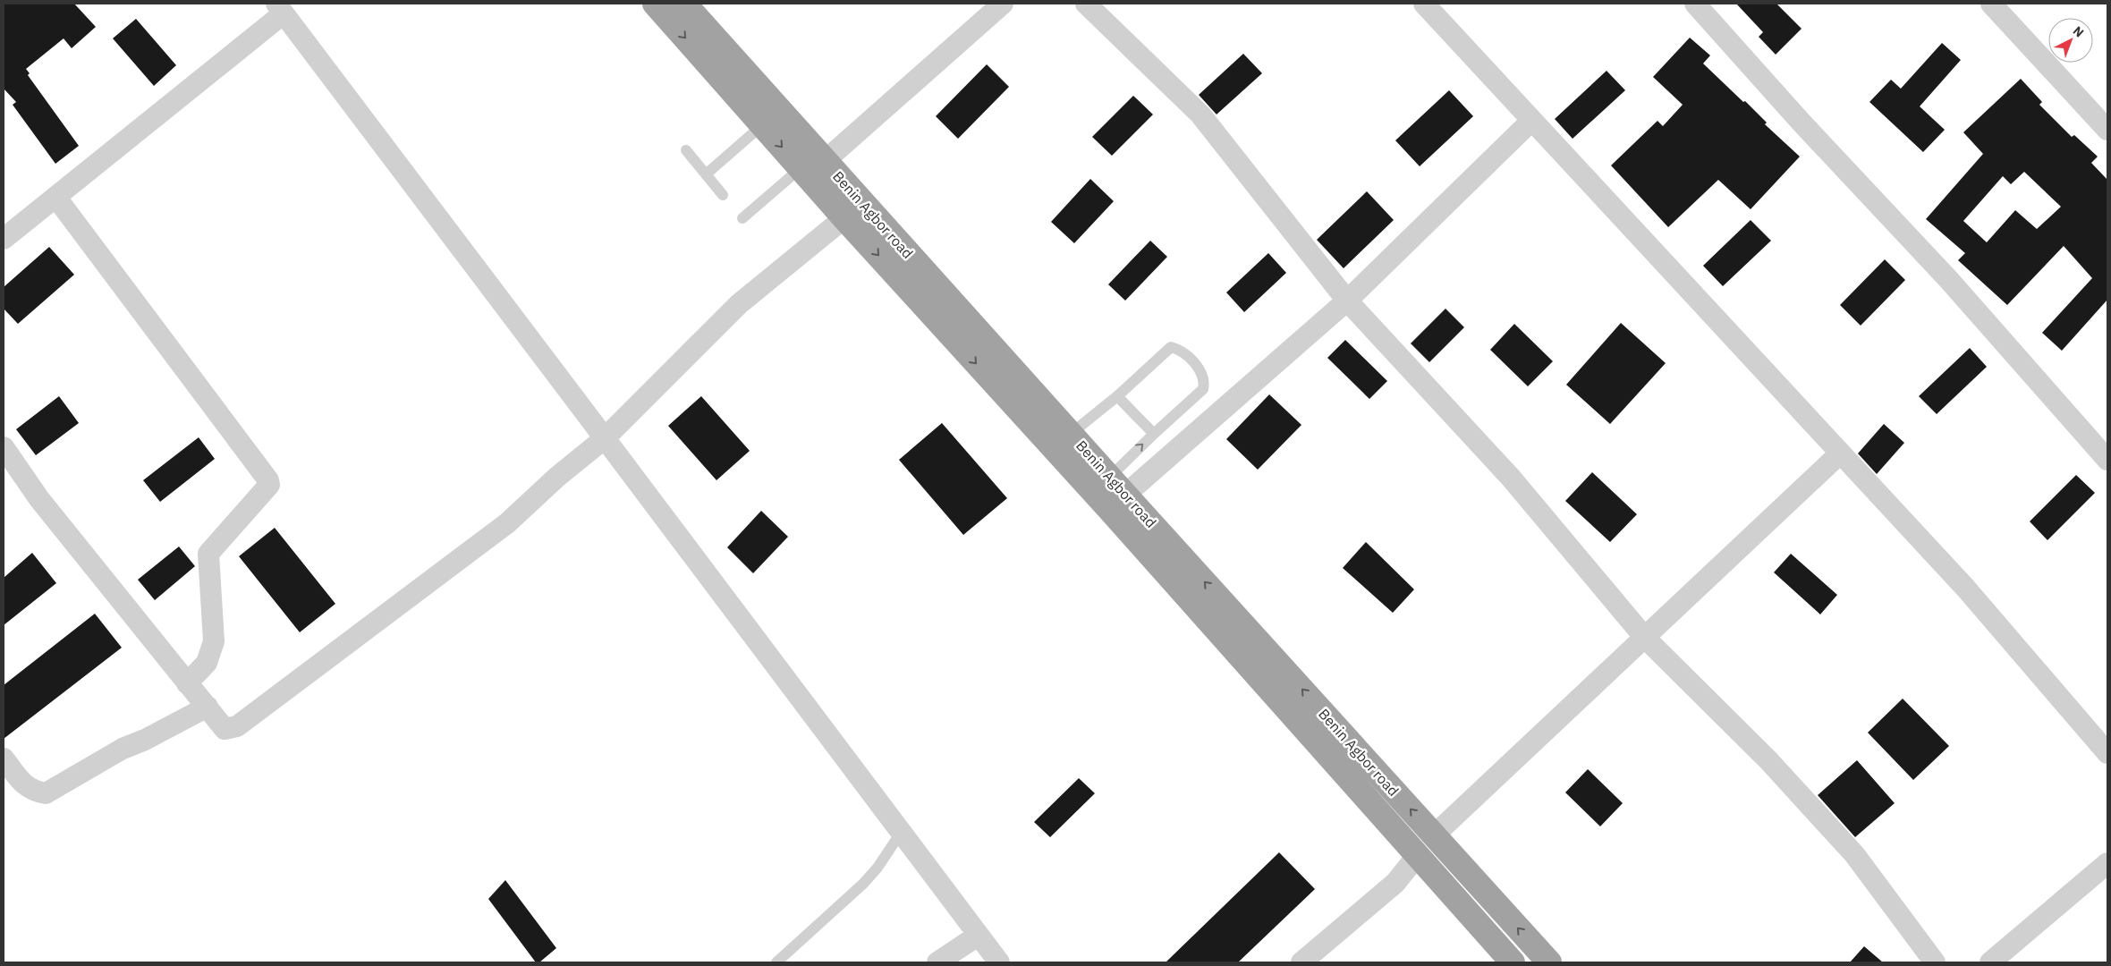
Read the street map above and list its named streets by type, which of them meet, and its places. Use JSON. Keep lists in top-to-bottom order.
{
  "streets": {
    "highway": ["Benin Agbor road"]
  },
  "north": "top right"
}
